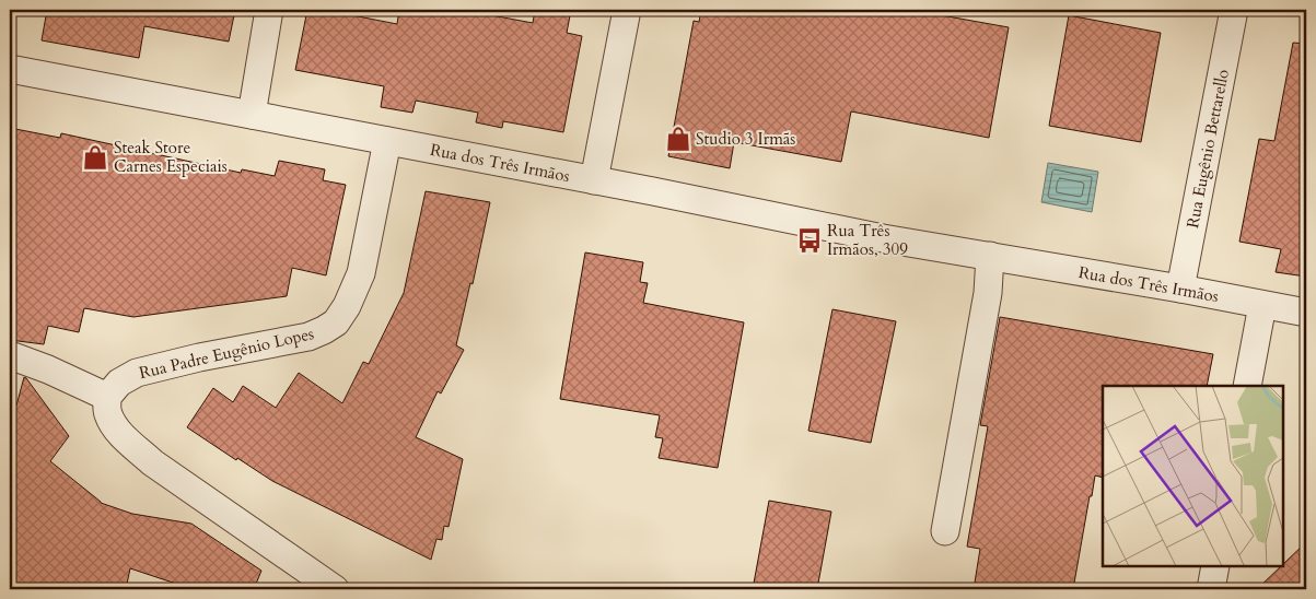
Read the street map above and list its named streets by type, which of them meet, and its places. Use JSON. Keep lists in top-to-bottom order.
{
  "streets": {
    "street": ["Rua Eugênio Bettarello", "Rua dos Três Irmãos", "Rua Padre Eugênio Lopes"]
  },
  "crossings": [
    ["Rua Eugênio Bettarello", "Rua dos Três Irmãos"],
    ["Rua dos Três Irmãos", "Rua Padre Eugênio Lopes"]
  ],
  "places": {
    "shop": ["Studio 3 Irmãs", "Steak Store Carnes Especiais"],
    "bus stop": ["Rua Três Irmãos, 309"]
  }
}
